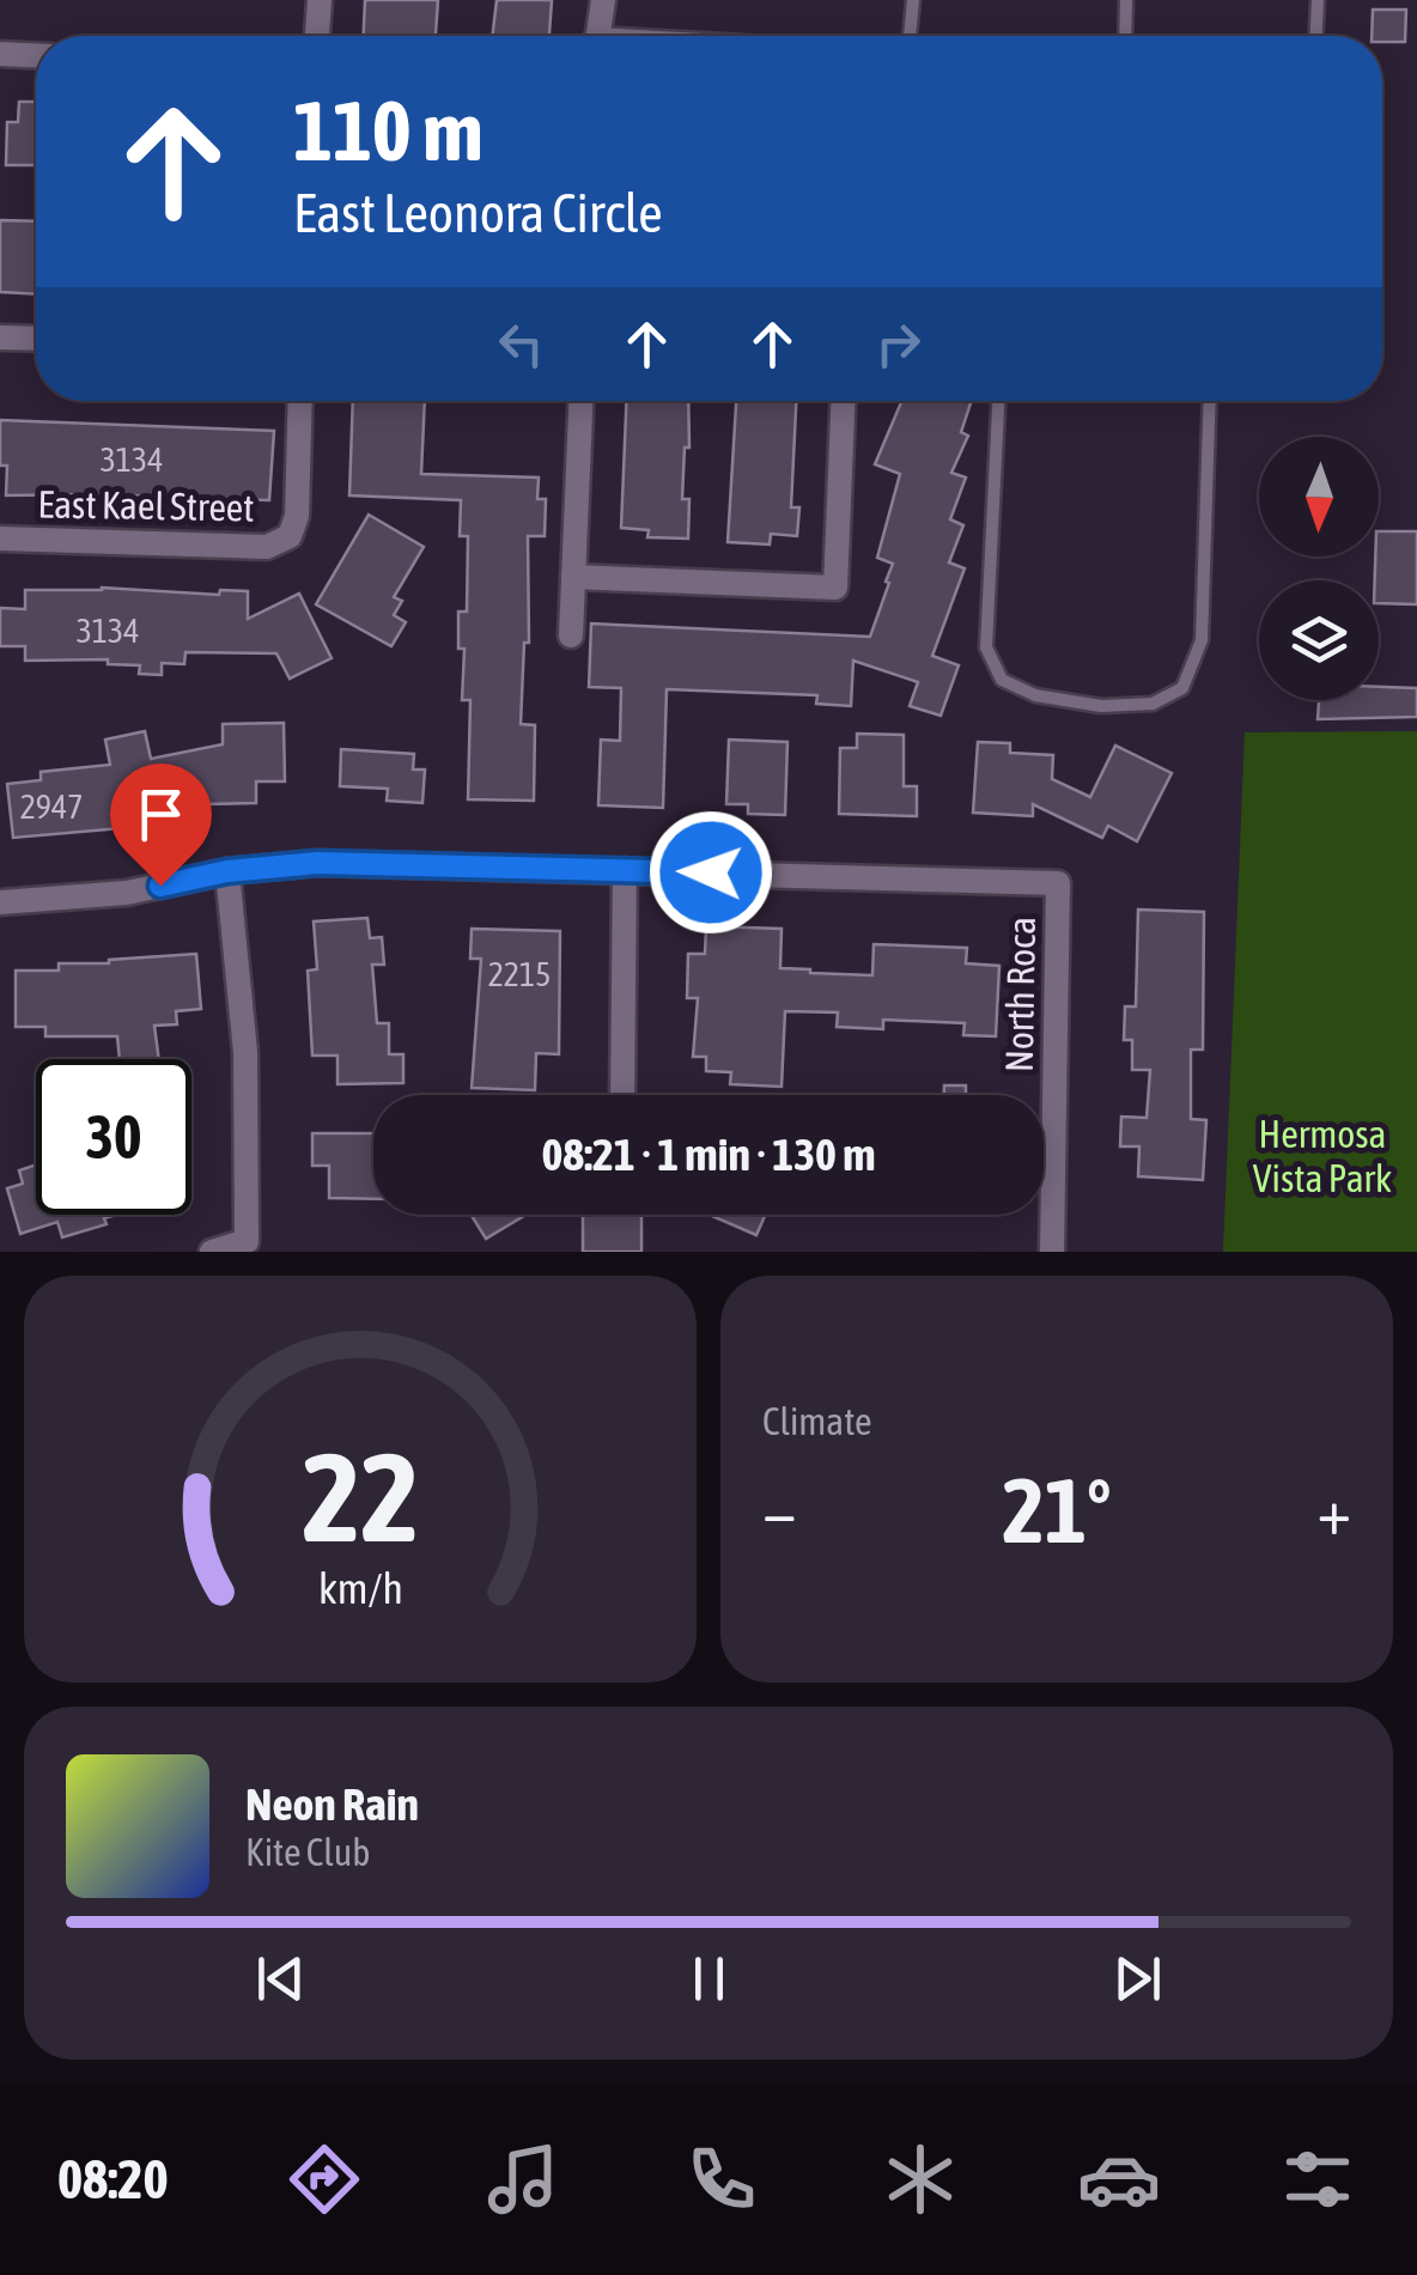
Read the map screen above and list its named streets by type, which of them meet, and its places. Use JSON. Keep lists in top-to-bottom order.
{
  "streets": {
    "street": ["East Kael Street", "North Roca"]
  },
  "parks": ["Hermosa Vista Park"],
  "house_numbers": [
    "3134",
    "3134",
    "2947",
    "2215"
  ],
  "north": "bottom",
  "page": {
    "turn": ["110 m", "East Leonora Circle"],
    "limit": "30",
    "trip": "08:21 · 1 min · 130 m",
    "tile": "Climate",
    "heat": ["−", "21°", "+"],
    "song": ["Neon Rain", "Kite Club"],
    "tabs": "08:20",
    "gauge": ["22", "km/h"]
  }
}
